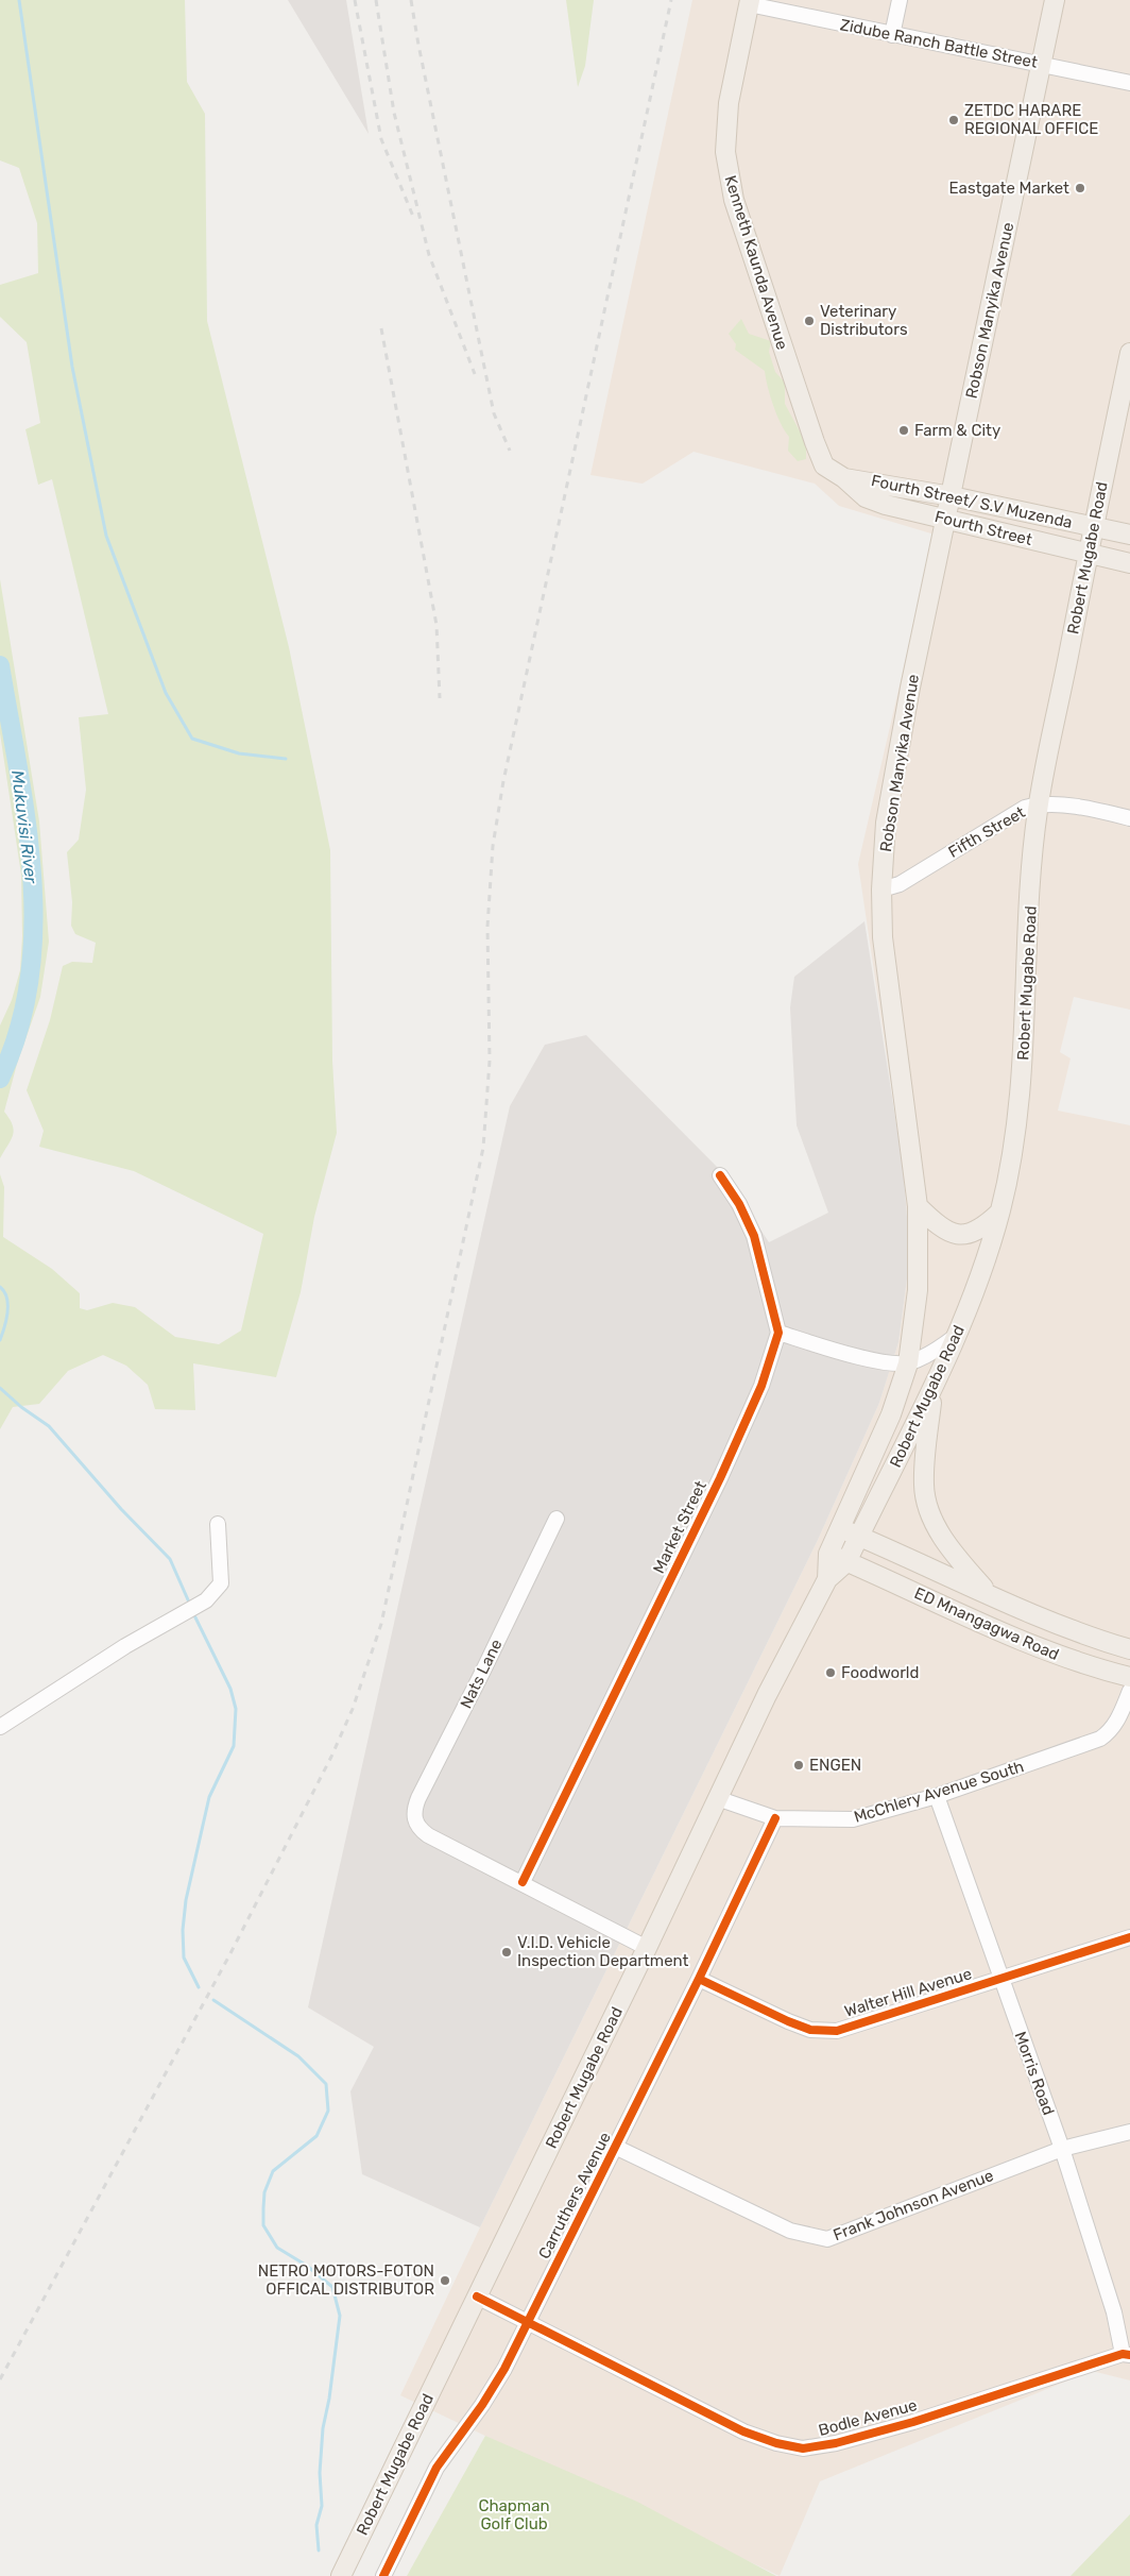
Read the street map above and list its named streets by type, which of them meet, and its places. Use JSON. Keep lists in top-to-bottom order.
{
  "streets": {
    "main road": [
      "Kenneth Kaunda Avenue",
      "Robson Manyika Avenue",
      "Fourth Street/ S.V Muzenda",
      "Fourth Street",
      "Robert Mugabe Road",
      "ED Mnangagwa Road"
    ],
    "street": [
      "Zidube Ranch Battle Street",
      "Fifth Street",
      "Market Street",
      "Nats Lane",
      "McChlery Avenue South",
      "Walter Hill Avenue",
      "Morris Road",
      "Carruthers Avenue",
      "Frank Johnson Avenue",
      "Bodle Avenue"
    ]
  },
  "crossings": [
    ["Zidube Ranch Battle Street", "Kenneth Kaunda Avenue"],
    ["Zidube Ranch Battle Street", "Robson Manyika Avenue"],
    ["Kenneth Kaunda Avenue", "Fourth Street/ S.V Muzenda"],
    ["Kenneth Kaunda Avenue", "Fourth Street"],
    ["Robson Manyika Avenue", "Fourth Street/ S.V Muzenda"],
    ["Robson Manyika Avenue", "Fourth Street"],
    ["Robson Manyika Avenue", "Robert Mugabe Road"],
    ["Robson Manyika Avenue", "Fifth Street"],
    ["Robson Manyika Avenue", "ED Mnangagwa Road"],
    ["Fourth Street/ S.V Muzenda", "Fourth Street"],
    ["Fourth Street/ S.V Muzenda", "Robert Mugabe Road"],
    ["Fourth Street", "Robert Mugabe Road"],
    ["Robert Mugabe Road", "Fifth Street"],
    ["Robert Mugabe Road", "ED Mnangagwa Road"],
    ["Robert Mugabe Road", "McChlery Avenue South"],
    ["Robert Mugabe Road", "Bodle Avenue"],
    ["Market Street", "Nats Lane"],
    ["McChlery Avenue South", "Morris Road"],
    ["McChlery Avenue South", "Carruthers Avenue"],
    ["Walter Hill Avenue", "Morris Road"],
    ["Walter Hill Avenue", "Carruthers Avenue"],
    ["Morris Road", "Frank Johnson Avenue"],
    ["Morris Road", "Bodle Avenue"],
    ["Carruthers Avenue", "Frank Johnson Avenue"],
    ["Carruthers Avenue", "Bodle Avenue"]
  ],
  "water": ["Mukuvisi River"],
  "parks": ["Chapman Golf Club"],
  "places": [
    "ZETDC HARARE REGIONAL OFFICE",
    "Eastgate Market",
    "Veterinary Distributors",
    "Farm & City",
    "Foodworld",
    "ENGEN",
    "V.I.D. Vehicle Inspection Department",
    "NETRO MOTORS-FOTON OFFICAL DISTRIBUTOR"
  ]
}
